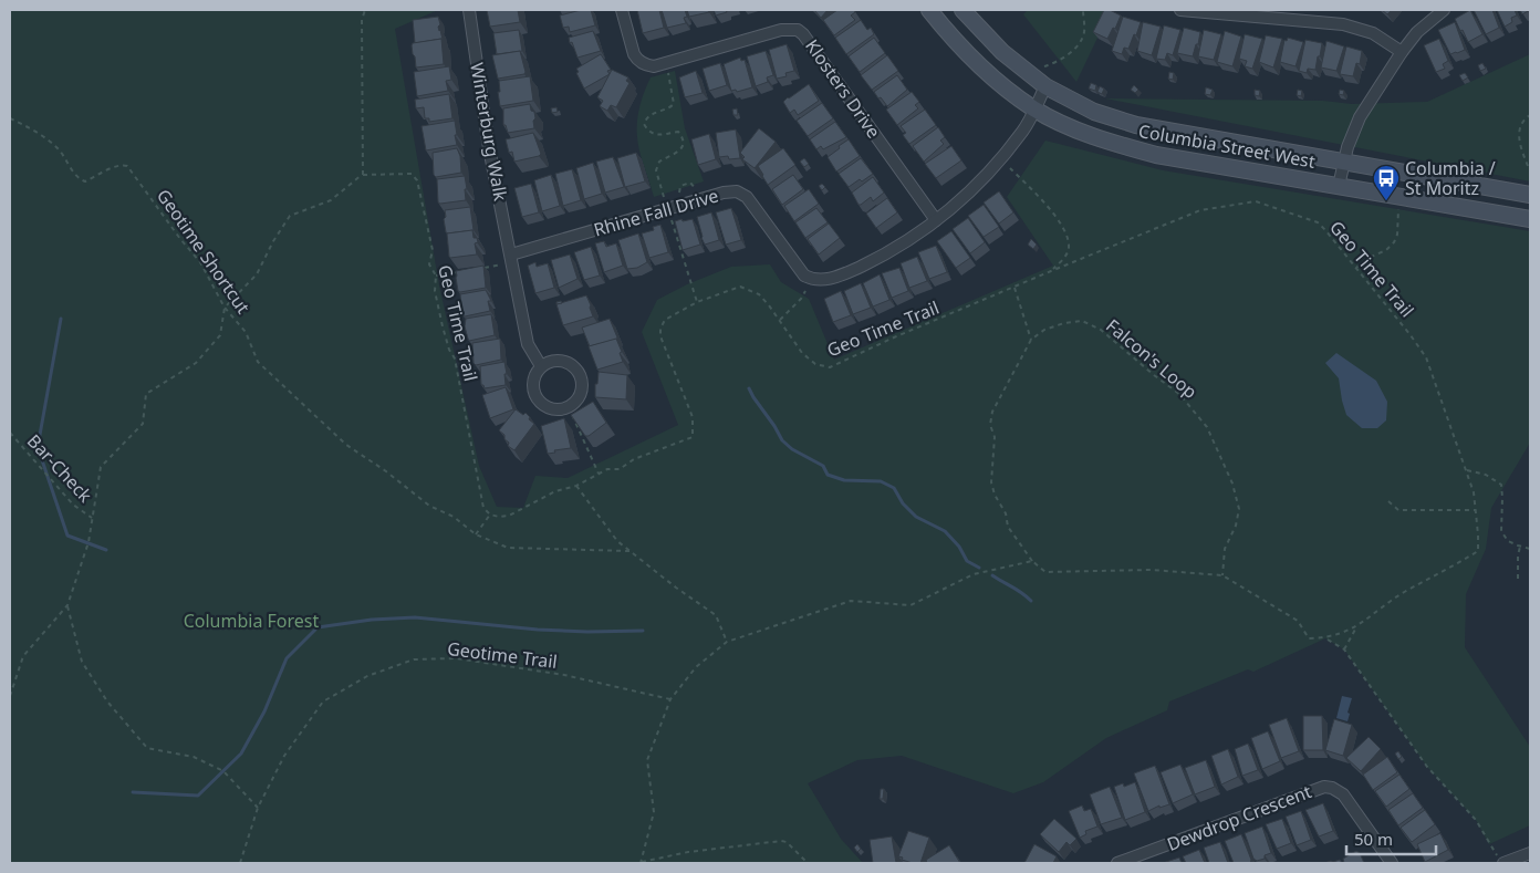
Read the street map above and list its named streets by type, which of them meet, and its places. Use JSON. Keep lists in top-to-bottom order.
{
  "streets": {
    "main road": ["Columbia Street West"],
    "street": [
      "Klosters Drive",
      "Winterburg Walk",
      "Rhine Fall Drive",
      "Dewdrop Crescent"
    ],
    "path": [
      "Geotime Shortcut",
      "Geo Time Trail",
      "Falcon's Loop",
      "Bar-Check",
      "Geotime Trail"
    ]
  },
  "crossings": [
    ["Klosters Drive", "Rhine Fall Drive"],
    ["Winterburg Walk", "Rhine Fall Drive"],
    ["Columbia Street West", "Rhine Fall Drive"]
  ],
  "parks": ["Columbia Forest"],
  "places": {
    "bus stop": ["Columbia / St Moritz"]
  },
  "scale_bar": "50 m"
}
